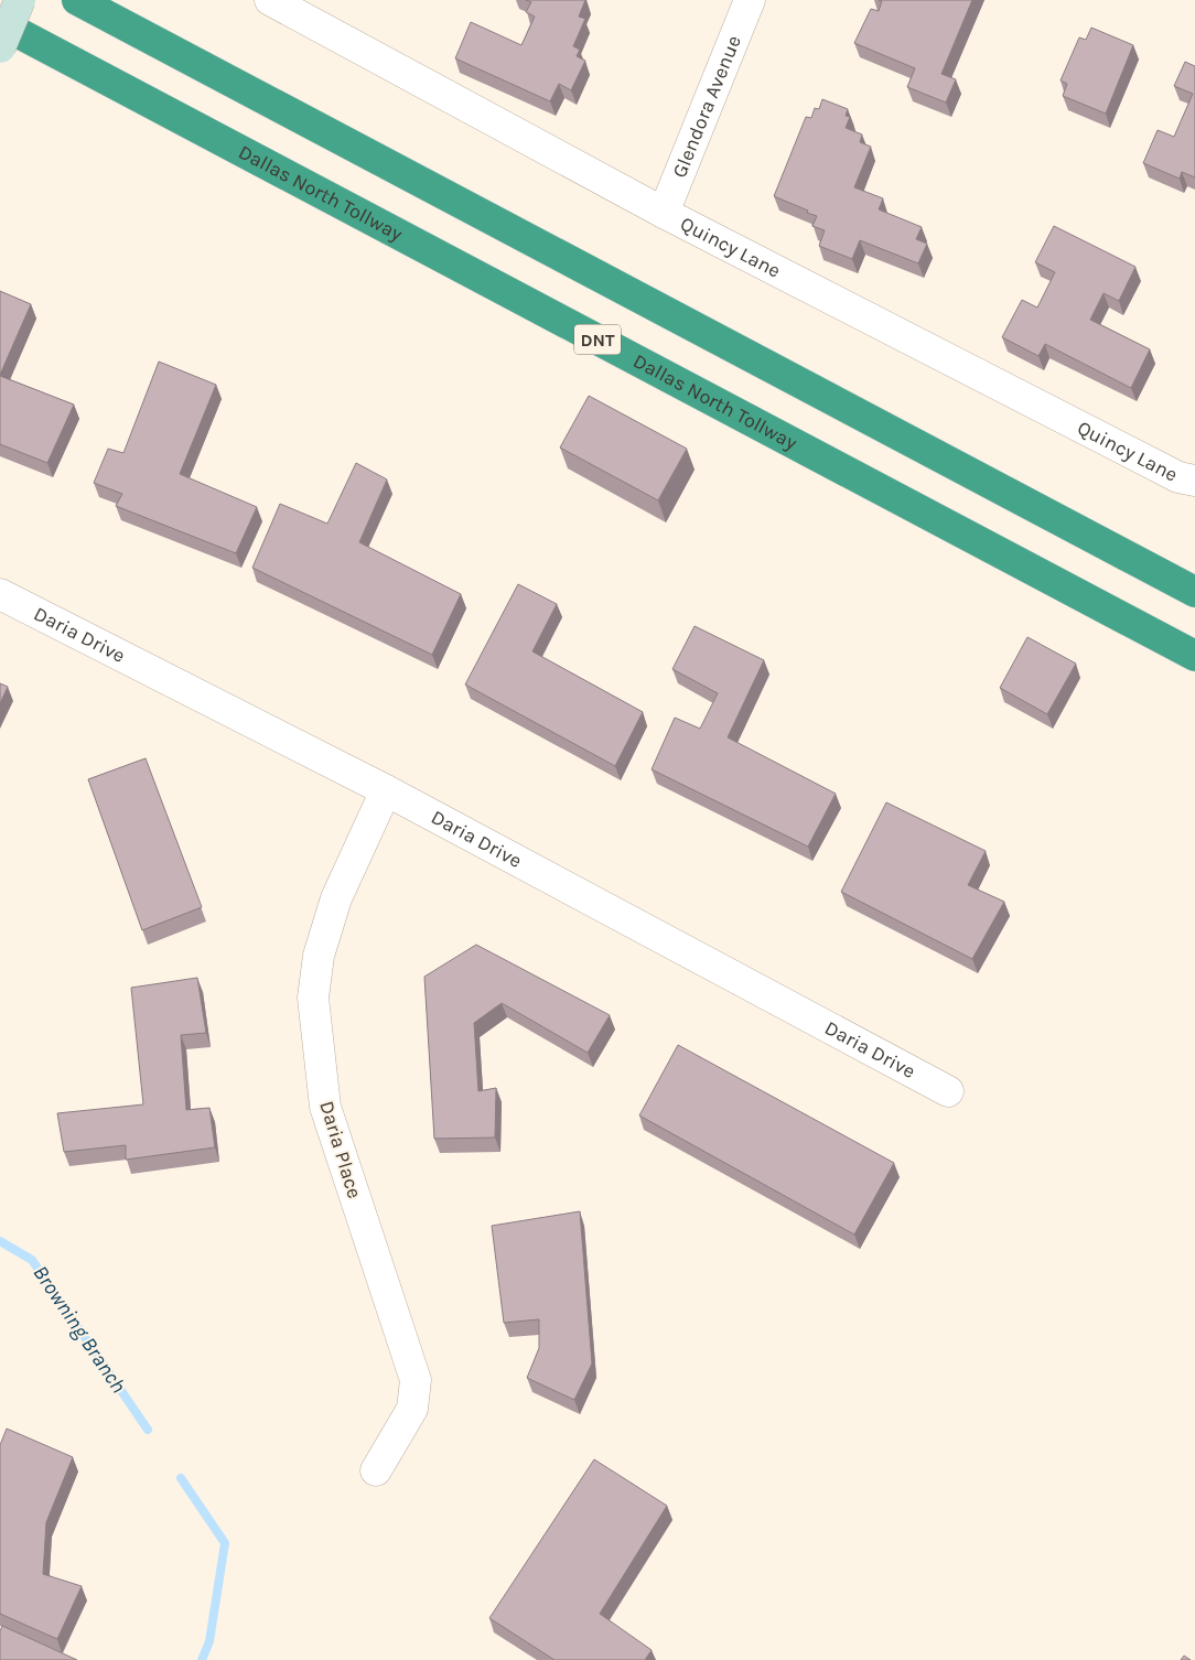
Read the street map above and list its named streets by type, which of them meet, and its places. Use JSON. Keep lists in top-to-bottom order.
{
  "streets": {
    "highway": ["Dallas North Tollway", "DNT"],
    "street": [
      "Glendora Avenue",
      "Quincy Lane",
      "Daria Drive",
      "Daria Place"
    ]
  },
  "crossings": [
    ["Glendora Avenue", "Quincy Lane"],
    ["Daria Drive", "Daria Place"]
  ],
  "water": ["Browning Branch"]
}
